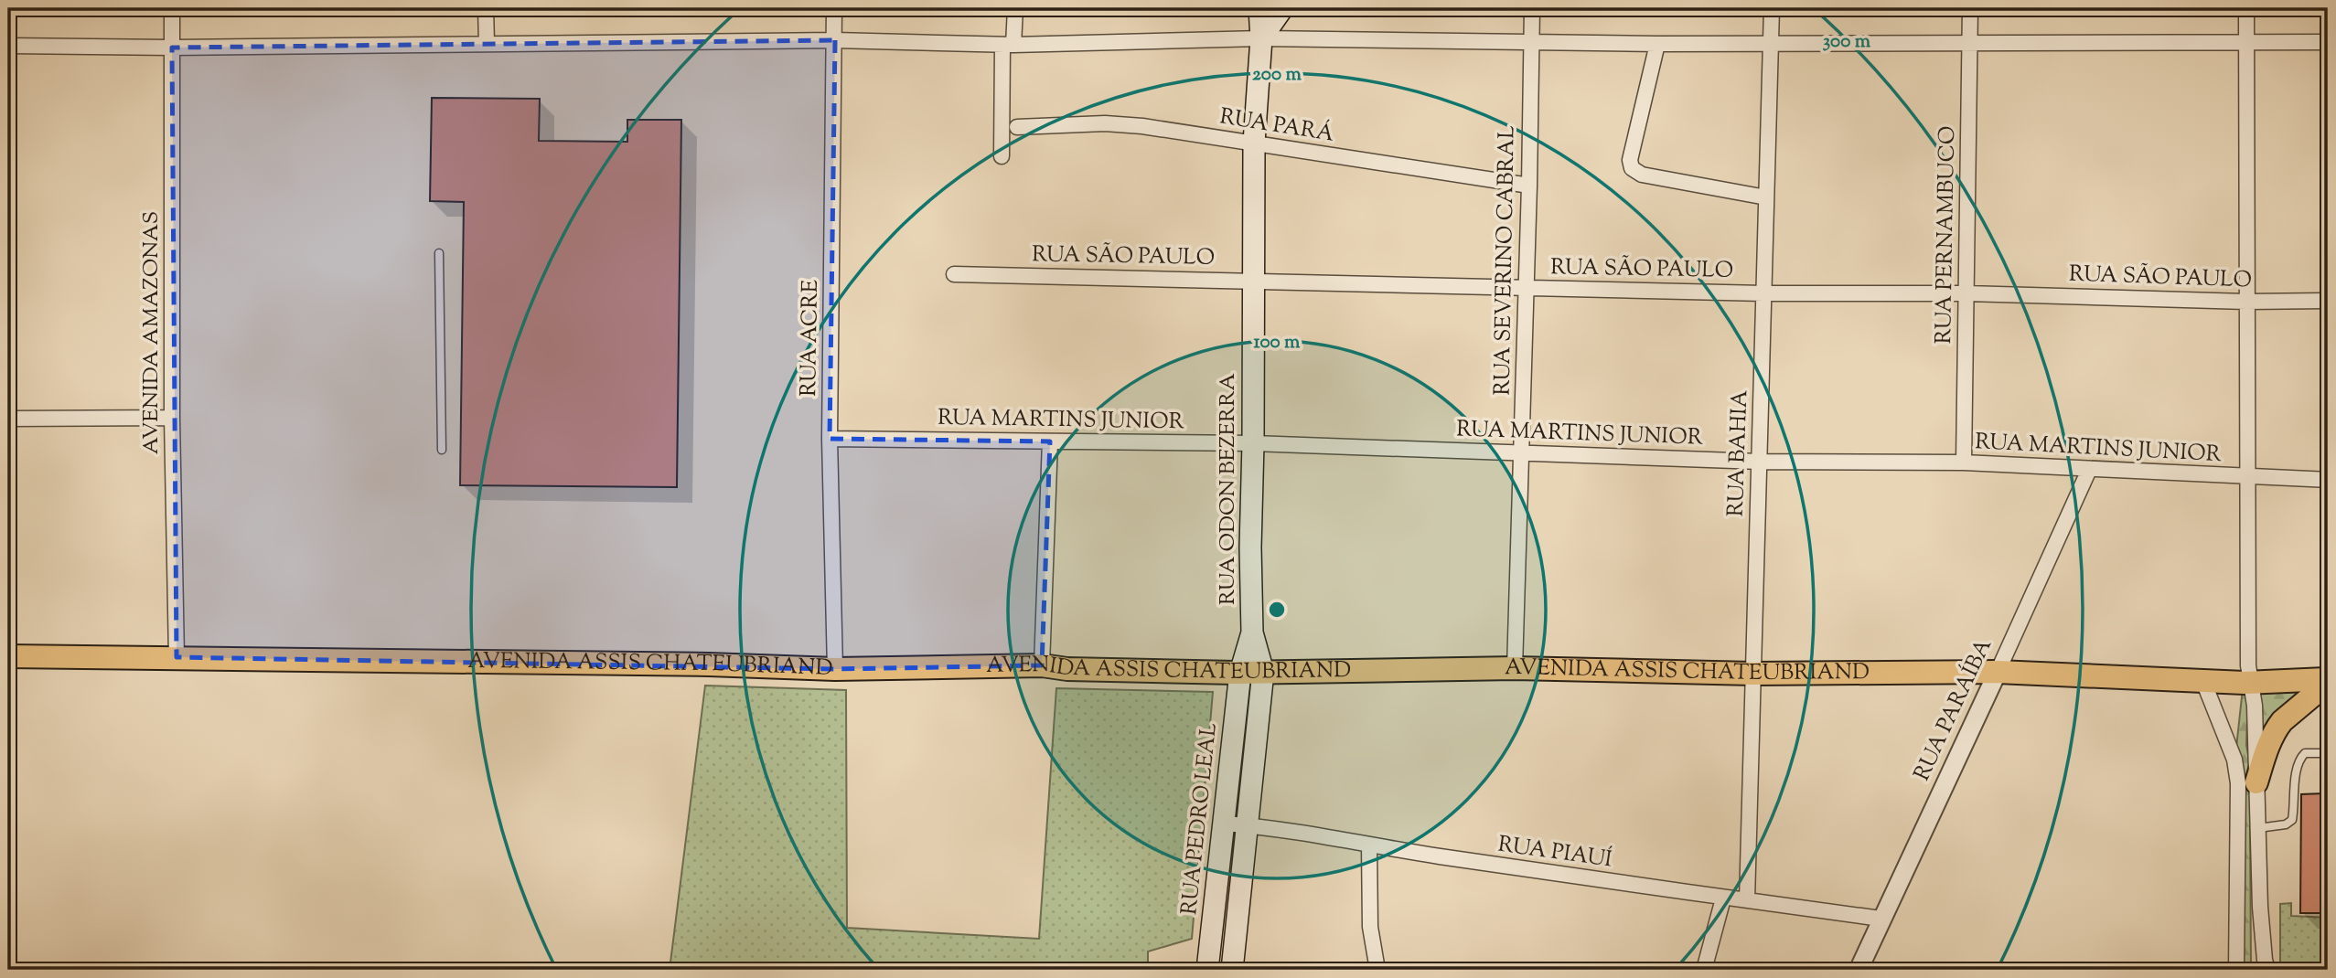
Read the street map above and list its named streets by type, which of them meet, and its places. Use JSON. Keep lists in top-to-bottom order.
{
  "streets": {
    "main road": ["RUA ODON BEZERRA", "AVENIDA ASSIS CHATEUBRIAND", "RUA PEDRO LEAL"],
    "street": [
      "RUA PARÁ",
      "RUA PERNAMBUCO",
      "RUA SÃO PAULO",
      "RUA SEVERINO CABRAL",
      "AVENIDA AMAZONAS",
      "RUA ACRE",
      "RUA MARTINS JUNIOR",
      "RUA BAHIA",
      "RUA PARAÍBA",
      "RUA PIAUÍ"
    ]
  },
  "crossings": [
    ["RUA PARÁ", "RUA SEVERINO CABRAL"],
    ["RUA PARÁ", "RUA ODON BEZERRA"],
    ["RUA PERNAMBUCO", "RUA SÃO PAULO"],
    ["RUA PERNAMBUCO", "RUA MARTINS JUNIOR"],
    ["RUA SÃO PAULO", "RUA SEVERINO CABRAL"],
    ["RUA SÃO PAULO", "RUA BAHIA"],
    ["RUA SÃO PAULO", "RUA ODON BEZERRA"],
    ["RUA SEVERINO CABRAL", "RUA MARTINS JUNIOR"],
    ["RUA SEVERINO CABRAL", "AVENIDA ASSIS CHATEUBRIAND"],
    ["AVENIDA AMAZONAS", "AVENIDA ASSIS CHATEUBRIAND"],
    ["RUA ACRE", "RUA MARTINS JUNIOR"],
    ["RUA ACRE", "AVENIDA ASSIS CHATEUBRIAND"],
    ["RUA MARTINS JUNIOR", "RUA BAHIA"],
    ["RUA MARTINS JUNIOR", "RUA ODON BEZERRA"],
    ["RUA MARTINS JUNIOR", "RUA PARAÍBA"],
    ["RUA BAHIA", "AVENIDA ASSIS CHATEUBRIAND"],
    ["RUA BAHIA", "RUA PIAUÍ"],
    ["RUA ODON BEZERRA", "AVENIDA ASSIS CHATEUBRIAND"],
    ["RUA ODON BEZERRA", "RUA PEDRO LEAL"],
    ["AVENIDA ASSIS CHATEUBRIAND", "RUA PARAÍBA"],
    ["AVENIDA ASSIS CHATEUBRIAND", "RUA PEDRO LEAL"],
    ["RUA PARAÍBA", "RUA PIAUÍ"],
    ["RUA PEDRO LEAL", "RUA PIAUÍ"]
  ],
  "rings": ["300 m", "200 m", "100 m"]
}
